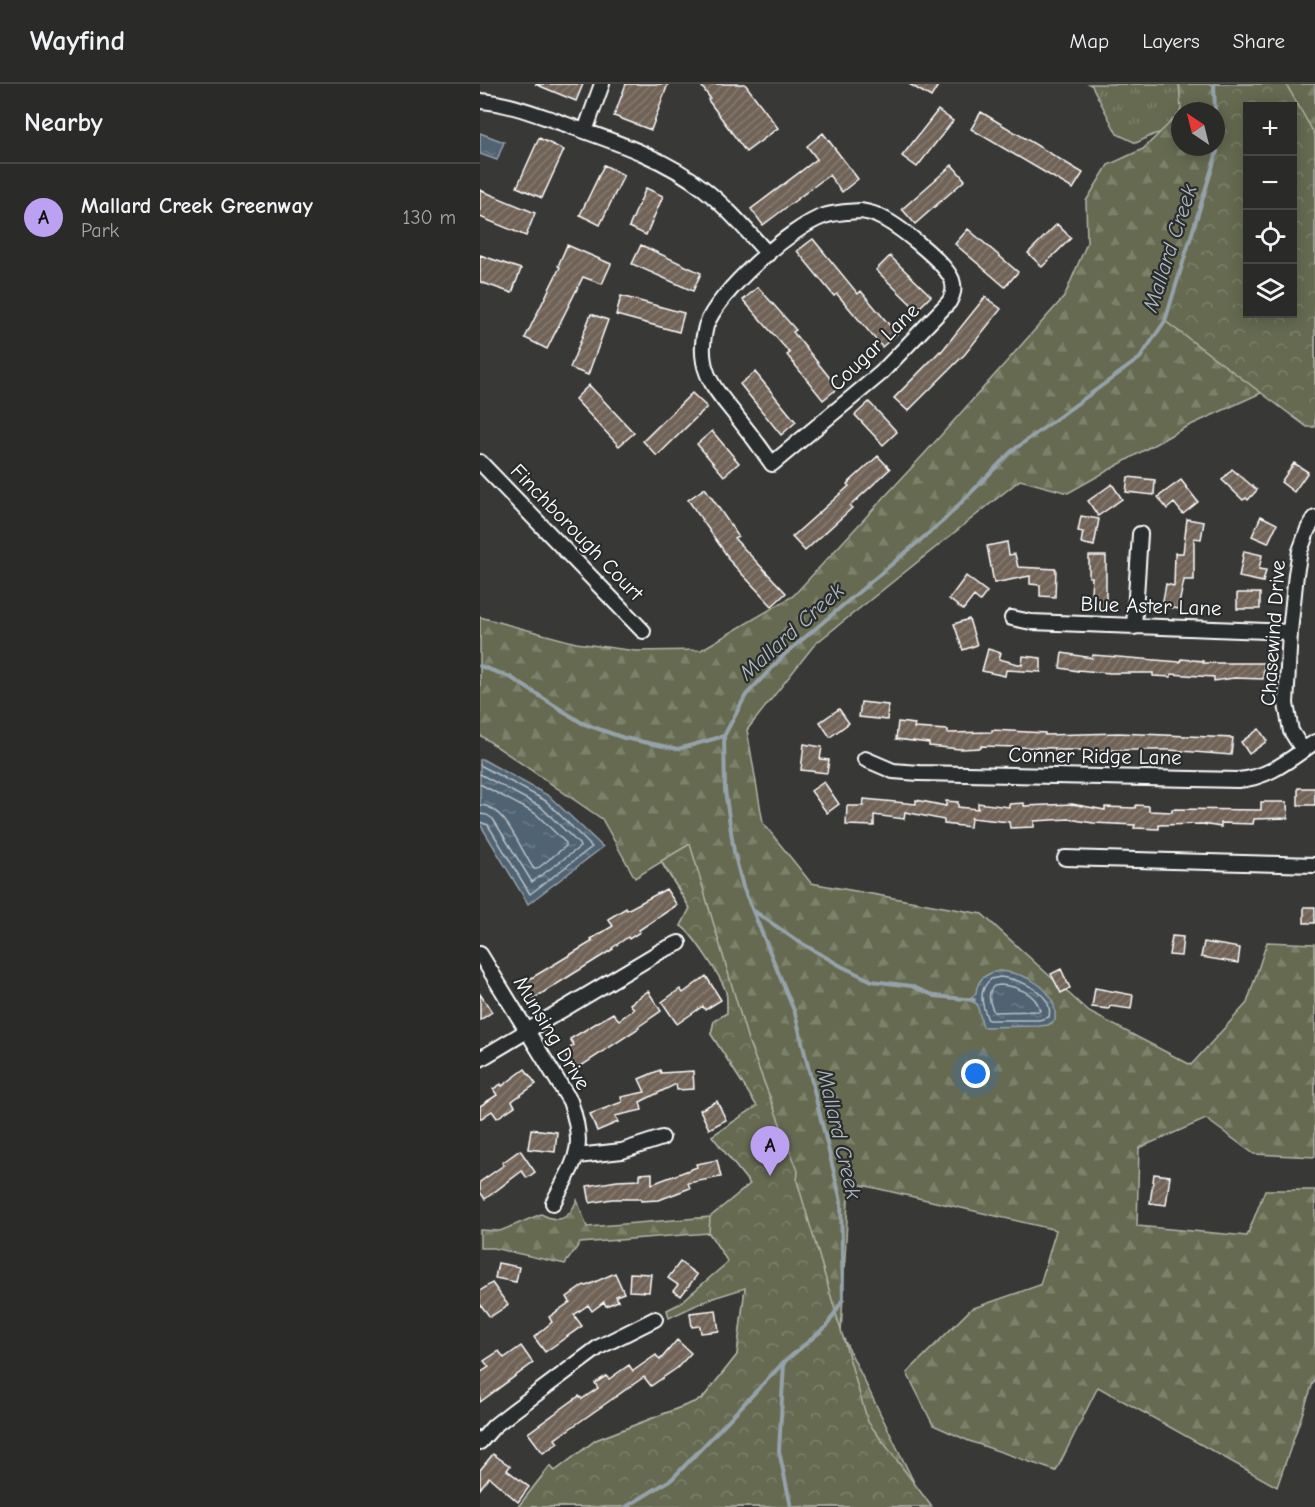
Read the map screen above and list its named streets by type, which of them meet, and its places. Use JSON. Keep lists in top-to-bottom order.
{
  "streets": {
    "street": [
      "Cougar Lane",
      "Finchborough Court",
      "Blue Aster Lane",
      "Chasewind Drive",
      "Conner Ridge Lane",
      "Munsing Drive"
    ]
  },
  "crossings": [
    ["Blue Aster Lane", "Chasewind Drive"],
    ["Chasewind Drive", "Conner Ridge Lane"]
  ],
  "water": ["Mallard Creek"],
  "north": "top left",
  "page": {
    "header": "Wayfind",
    "nav": ["Map", "Layers", "Share"],
    "heading": "Nearby",
    "map_buttons": ["+", "−"],
    "list": [
      {
        "mark": "A",
        "name": "Mallard Creek Greenway",
        "note": "Park",
        "value": "130 m"
      }
    ],
    "pins": "A"
  }
}
